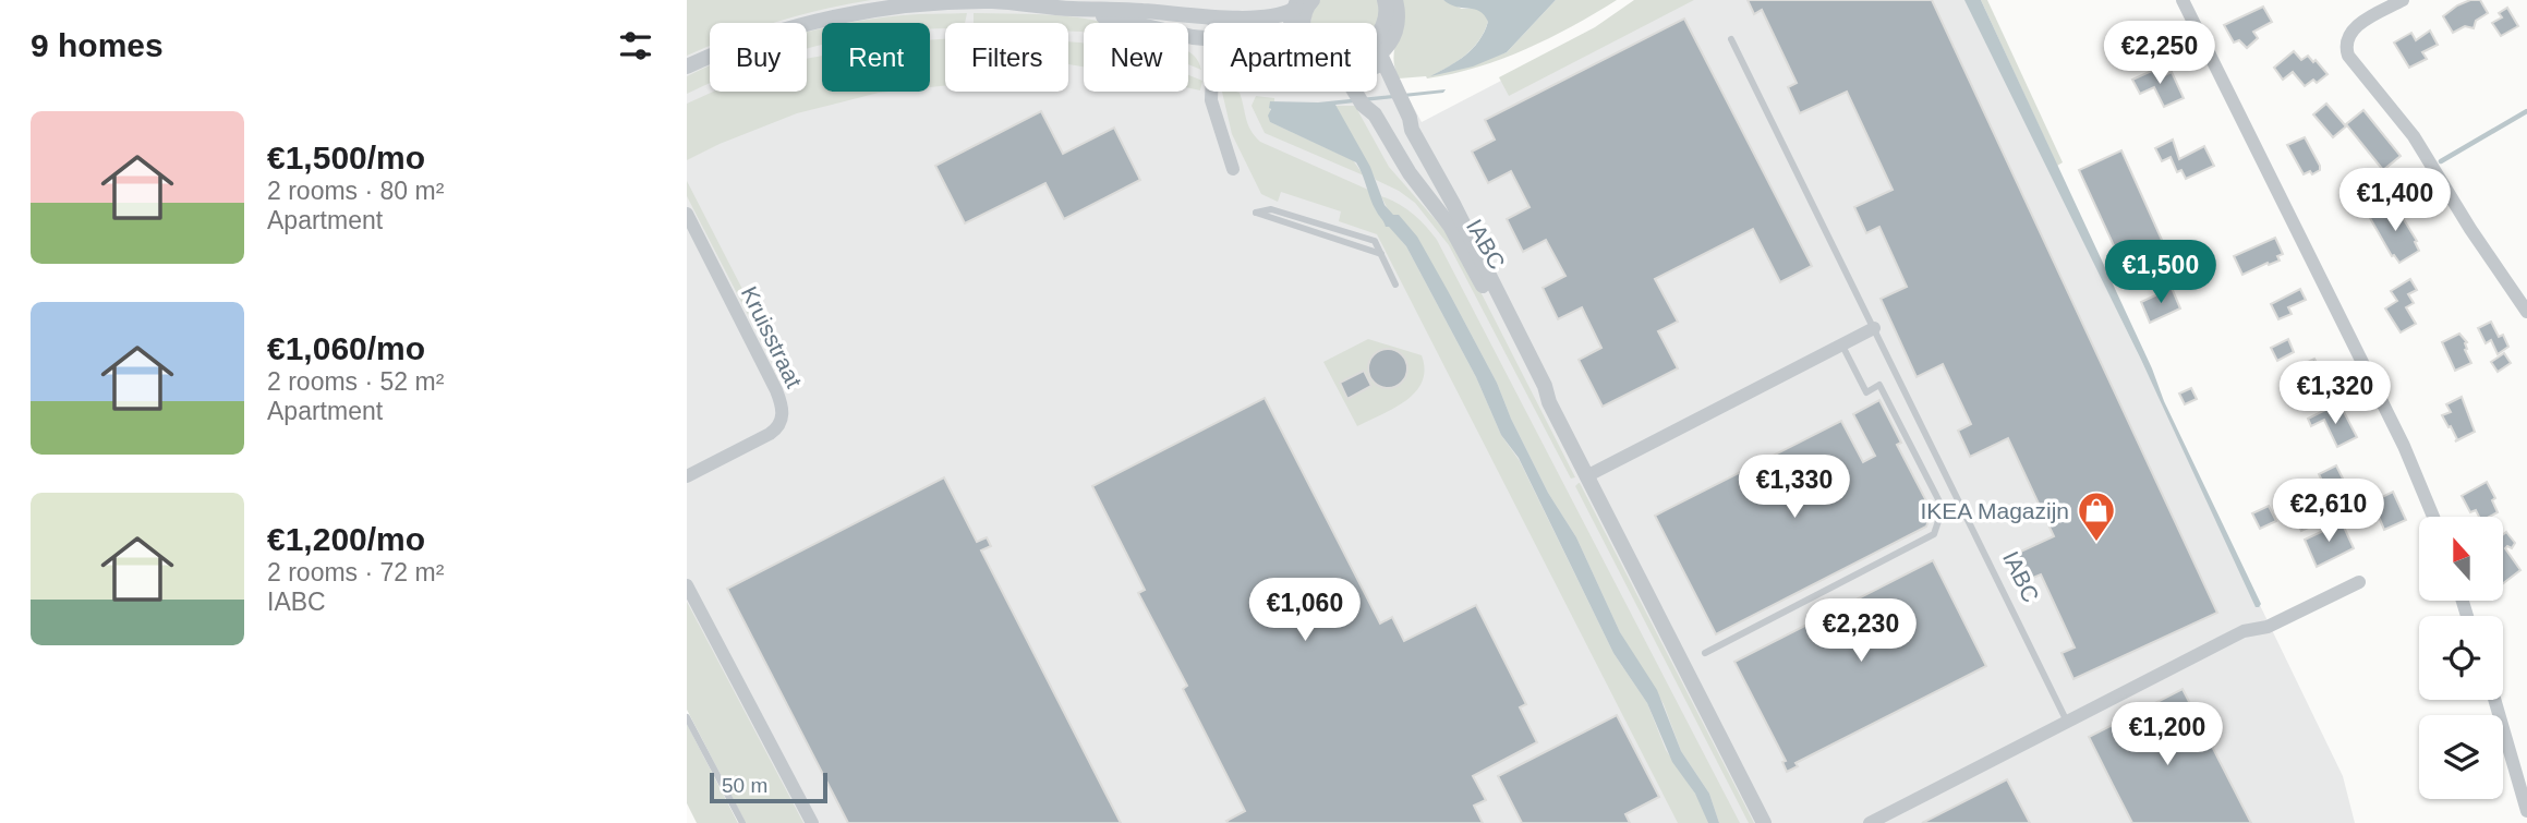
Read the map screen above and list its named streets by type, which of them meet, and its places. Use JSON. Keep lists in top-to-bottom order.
{
  "streets": {
    "street": ["IABC", "Kruisstraat"]
  },
  "places": {
    "shop": ["IKEA Magazijn"]
  },
  "scale_bar": "50 m",
  "north": "top",
  "page": {
    "heading": "9 homes",
    "price": [
      "€2,250",
      "€1,400",
      "€1,500",
      "€1,320",
      "€1,330",
      "€2,610",
      "€1,060",
      "€2,230",
      "€1,200"
    ],
    "chip": [
      "Buy",
      "Rent",
      "Filters",
      "New",
      "Apartment"
    ],
    "list": [
      {
        "name": "€1,500/mo",
        "note": "2 rooms · 80 m² · Apartment"
      },
      {
        "name": "€1,060/mo",
        "note": "2 rooms · 52 m² · Apartment"
      },
      {
        "name": "€1,200/mo",
        "note": "2 rooms · 72 m² · IABC"
      }
    ],
    "scale": "50 m"
  }
}
